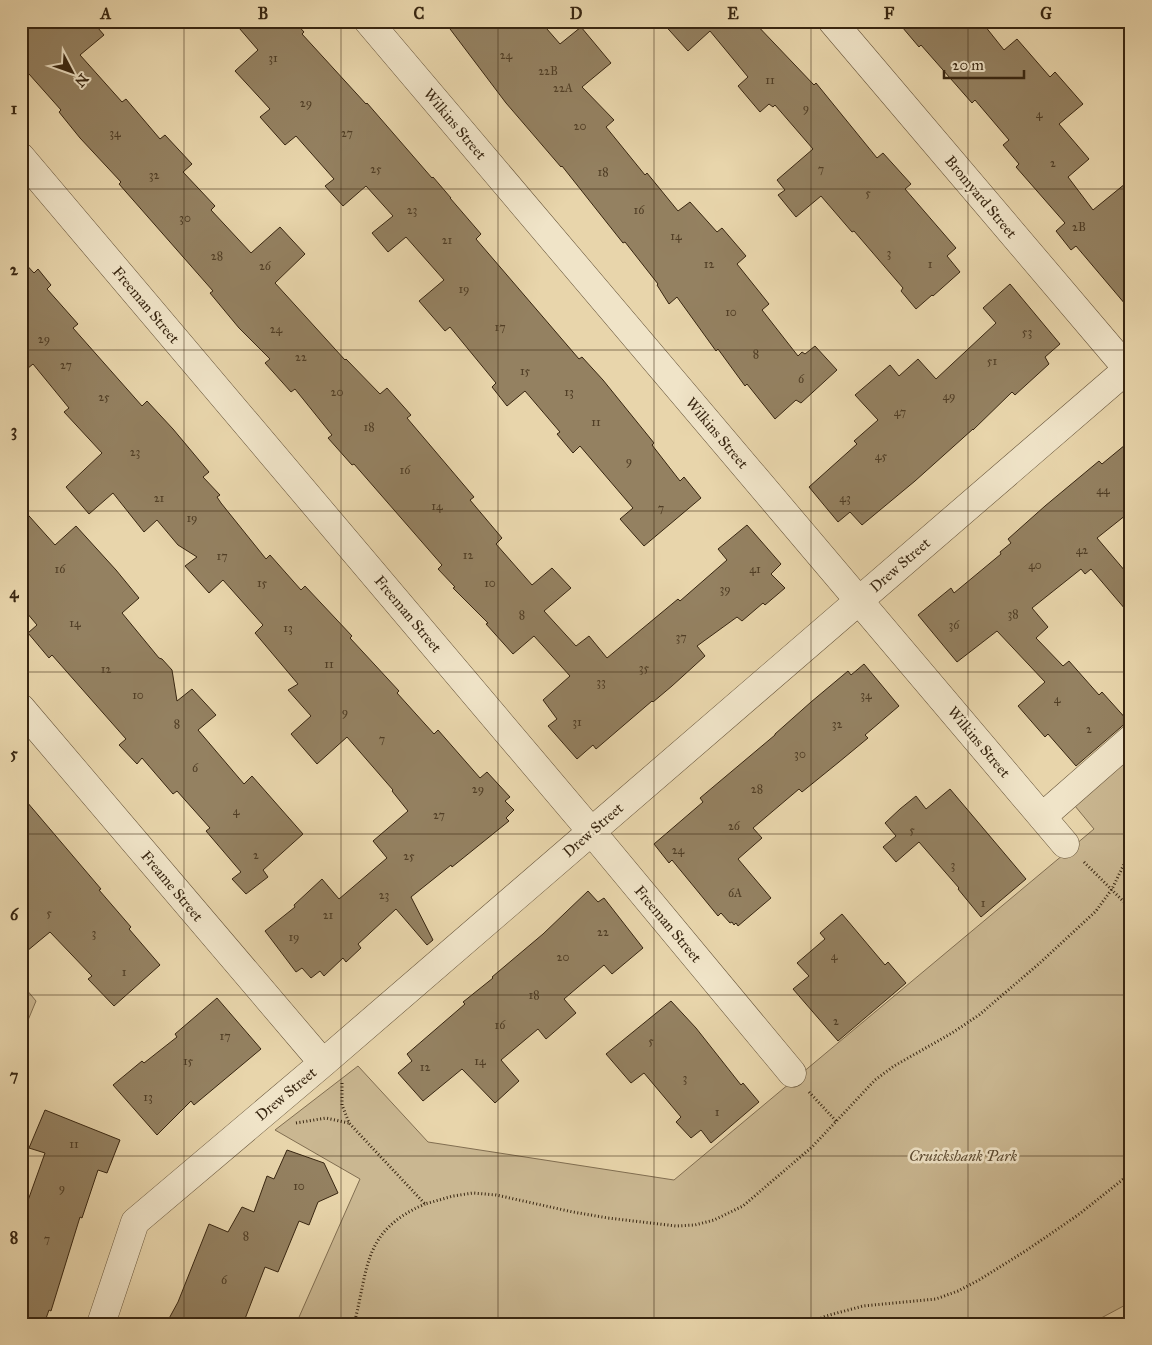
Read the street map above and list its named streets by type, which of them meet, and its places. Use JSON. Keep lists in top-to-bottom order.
{
  "streets": {
    "street": [
      "Wilkins Street",
      "Bromyard Street",
      "Freeman Street",
      "Drew Street",
      "Freame Street"
    ]
  },
  "crossings": [
    ["Wilkins Street", "Drew Street"],
    ["Bromyard Street", "Drew Street"],
    ["Freeman Street", "Drew Street"],
    ["Drew Street", "Freame Street"]
  ],
  "parks": ["Cruickshank Park"],
  "house_numbers": [
    "24",
    "31",
    "22B",
    "11",
    "22A",
    "29",
    "9",
    "4",
    "20",
    "34",
    "27",
    "2",
    "25",
    "7",
    "18",
    "32",
    "5",
    "23",
    "16",
    "30",
    "2B",
    "14",
    "21",
    "3",
    "28",
    "12",
    "1",
    "26",
    "19",
    "10",
    "17",
    "24",
    "53",
    "29",
    "8",
    "22",
    "51",
    "27",
    "15",
    "6",
    "20",
    "13",
    "49",
    "25",
    "47",
    "11",
    "18",
    "23",
    "45",
    "9",
    "16",
    "44",
    "21",
    "43",
    "14",
    "7",
    "19",
    "42",
    "12",
    "17",
    "40",
    "16",
    "41",
    "15",
    "10",
    "39",
    "38",
    "8",
    "14",
    "36",
    "13",
    "37",
    "11",
    "35",
    "12",
    "33",
    "10",
    "34",
    "4",
    "9",
    "31",
    "8",
    "32",
    "2",
    "7",
    "30",
    "6",
    "29",
    "28",
    "4",
    "27",
    "26",
    "5",
    "24",
    "2",
    "25",
    "3",
    "6A",
    "23",
    "1",
    "5",
    "21",
    "22",
    "3",
    "19",
    "4",
    "20",
    "1",
    "18",
    "2",
    "16",
    "17",
    "5",
    "15",
    "14",
    "12",
    "3",
    "13",
    "1",
    "11",
    "10",
    "9",
    "8",
    "7",
    "6"
  ],
  "scale_bar": "20 m",
  "north": "bottom right",
  "grid": {
    "columns": [
      "A",
      "B",
      "C",
      "D",
      "E",
      "F",
      "G"
    ],
    "rows": [
      "1",
      "2",
      "3",
      "4",
      "5",
      "6",
      "7",
      "8"
    ]
  }
}
